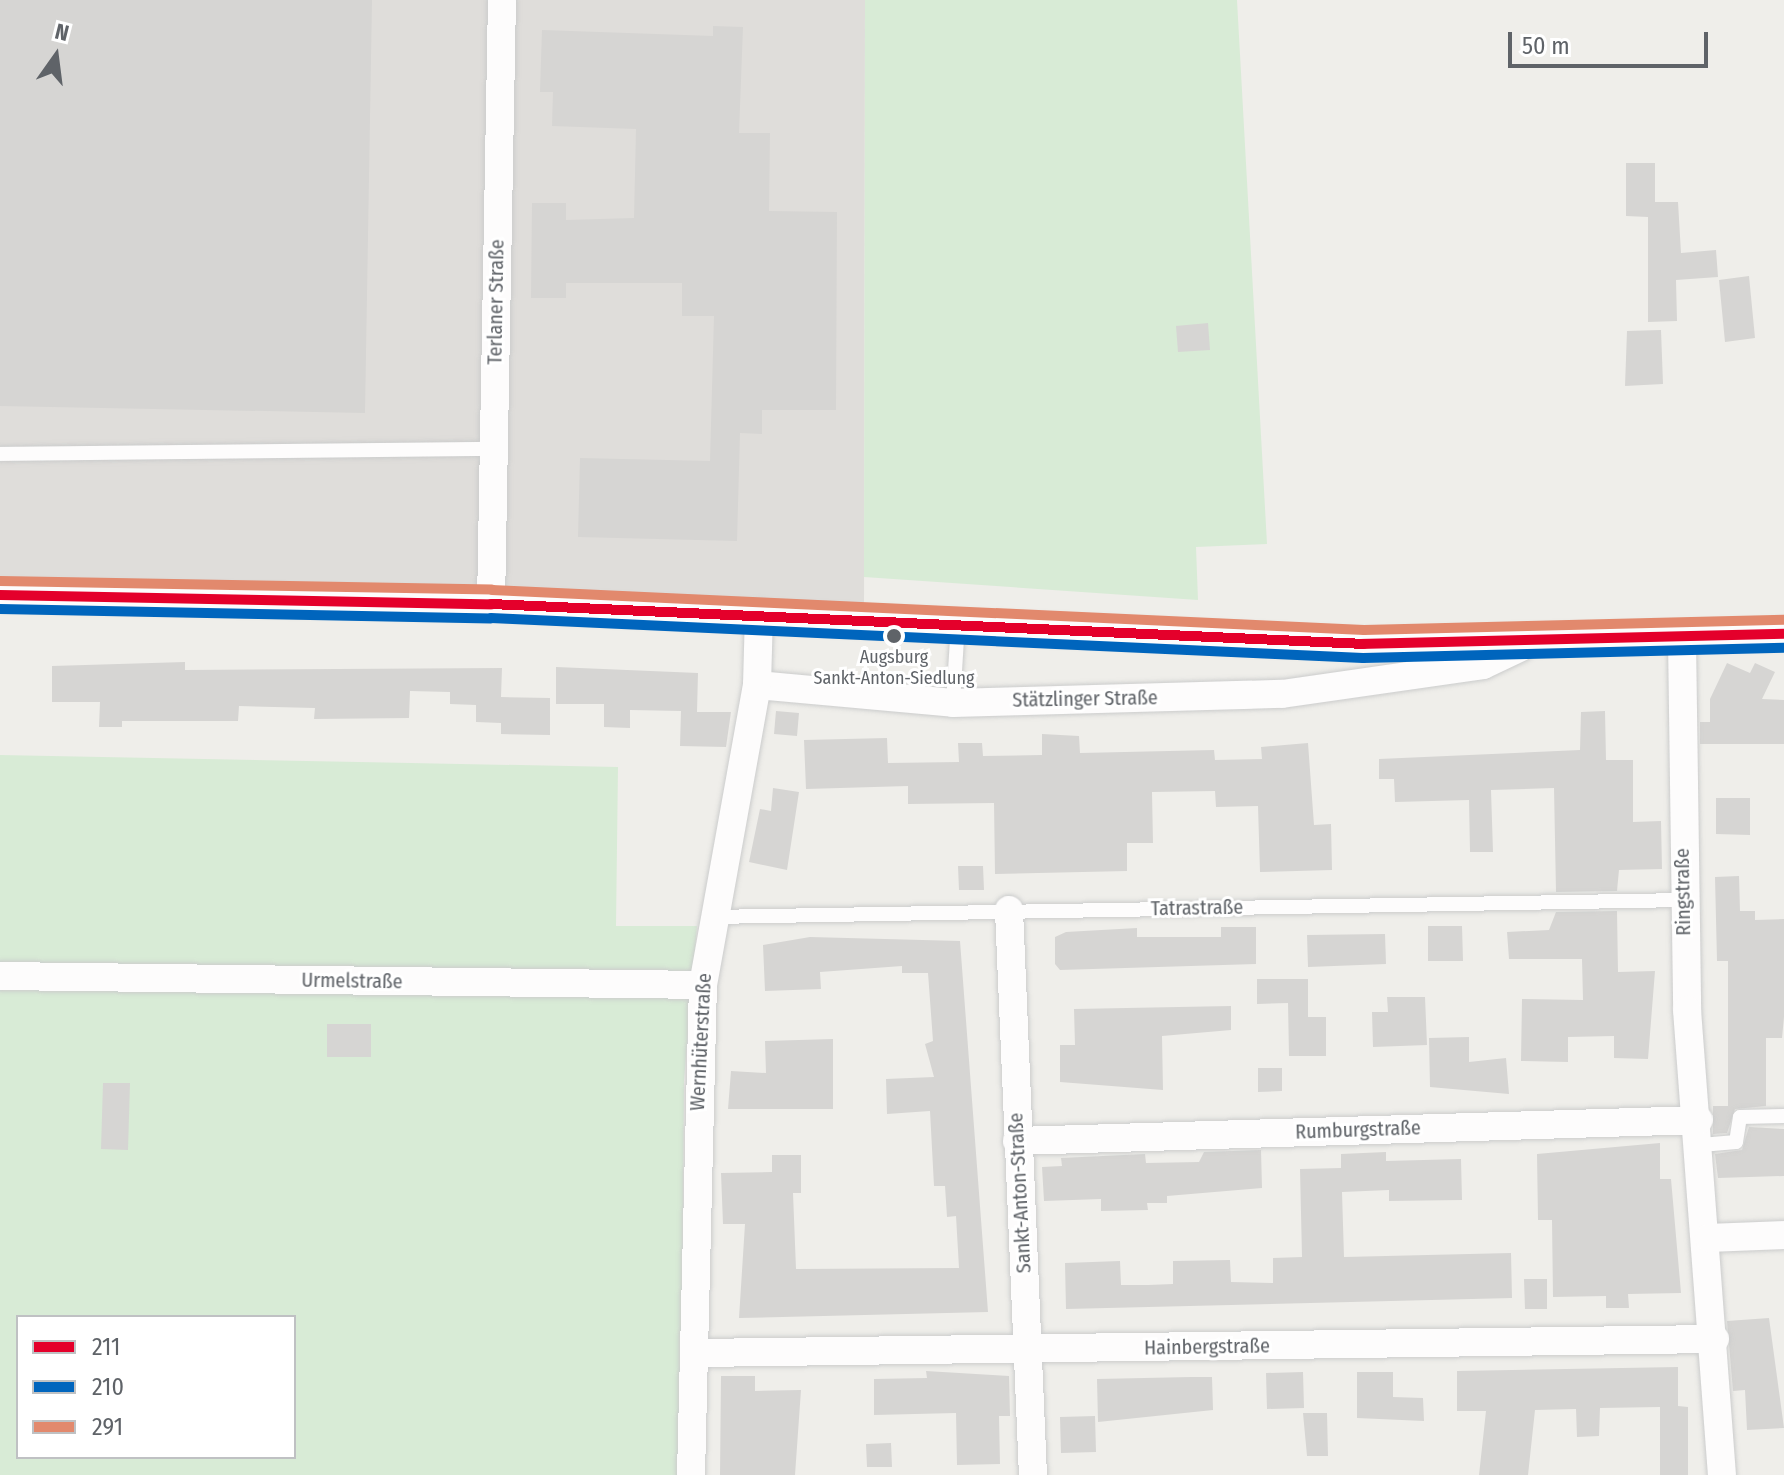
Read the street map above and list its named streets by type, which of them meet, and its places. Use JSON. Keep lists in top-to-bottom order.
{
  "streets": {
    "street": [
      "Terlaner Straße",
      "Stätzlinger Straße",
      "Ringstraße",
      "Urmelstraße",
      "Wernhüterstraße",
      "Rumburgstraße",
      "Sankt-Anton-Straße",
      "Hainbergstraße"
    ],
    "lane": ["Tatrastraße"]
  },
  "crossings": [
    ["Terlaner Straße", "Stätzlinger Straße"],
    ["Stätzlinger Straße", "Ringstraße"],
    ["Stätzlinger Straße", "Wernhüterstraße"],
    ["Ringstraße", "Tatrastraße"],
    ["Ringstraße", "Rumburgstraße"],
    ["Ringstraße", "Hainbergstraße"],
    ["Tatrastraße", "Wernhüterstraße"],
    ["Tatrastraße", "Sankt-Anton-Straße"],
    ["Urmelstraße", "Wernhüterstraße"],
    ["Wernhüterstraße", "Hainbergstraße"],
    ["Rumburgstraße", "Sankt-Anton-Straße"],
    ["Sankt-Anton-Straße", "Hainbergstraße"]
  ],
  "places": ["Augsburg Sankt-Anton-Siedlung"],
  "lines": ["transit line 291", "transit line 211", "transit line 210"],
  "legend": ["211", "210", "291"],
  "scale_bar": "50 m",
  "north": "top"
}
